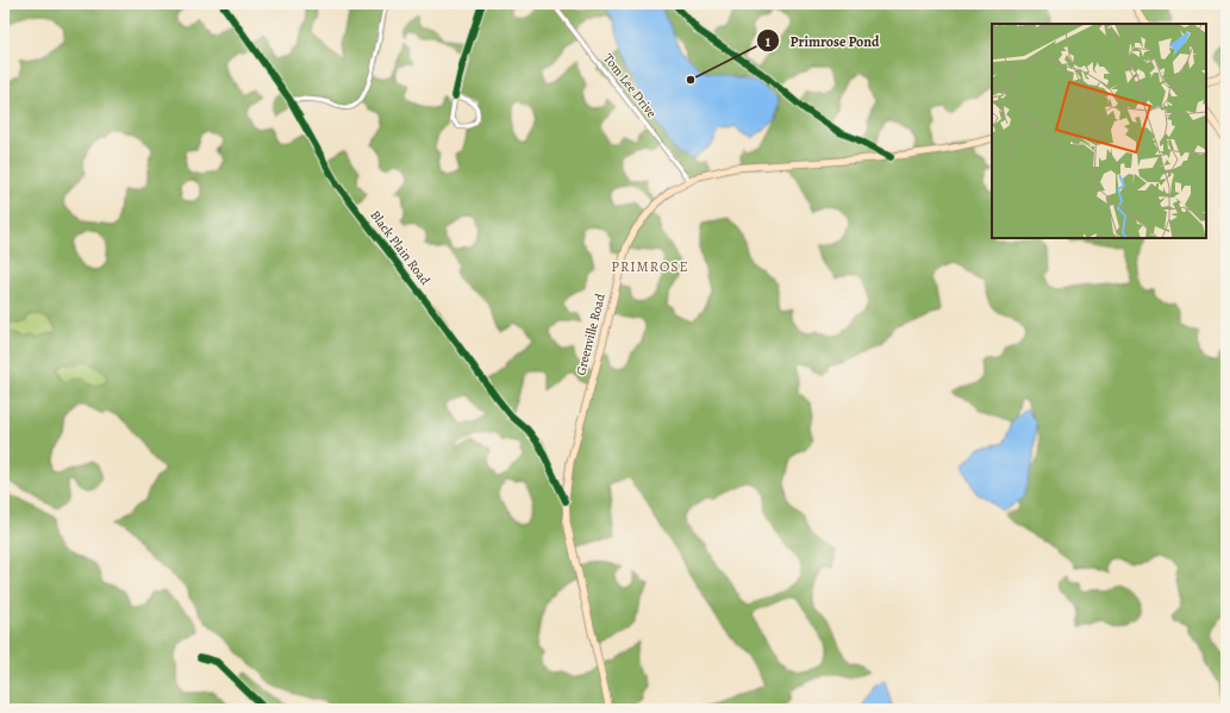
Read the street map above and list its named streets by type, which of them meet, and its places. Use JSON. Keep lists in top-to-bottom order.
{
  "streets": {
    "main road": ["Greenville Road"],
    "street": ["Tom Lee Drive", "Black Plain Road"]
  },
  "crossings": [
    ["Tom Lee Drive", "Greenville Road"],
    ["Black Plain Road", "Greenville Road"]
  ],
  "districts": ["PRIMROSE"],
  "places": ["Primrose Pond"]
}
